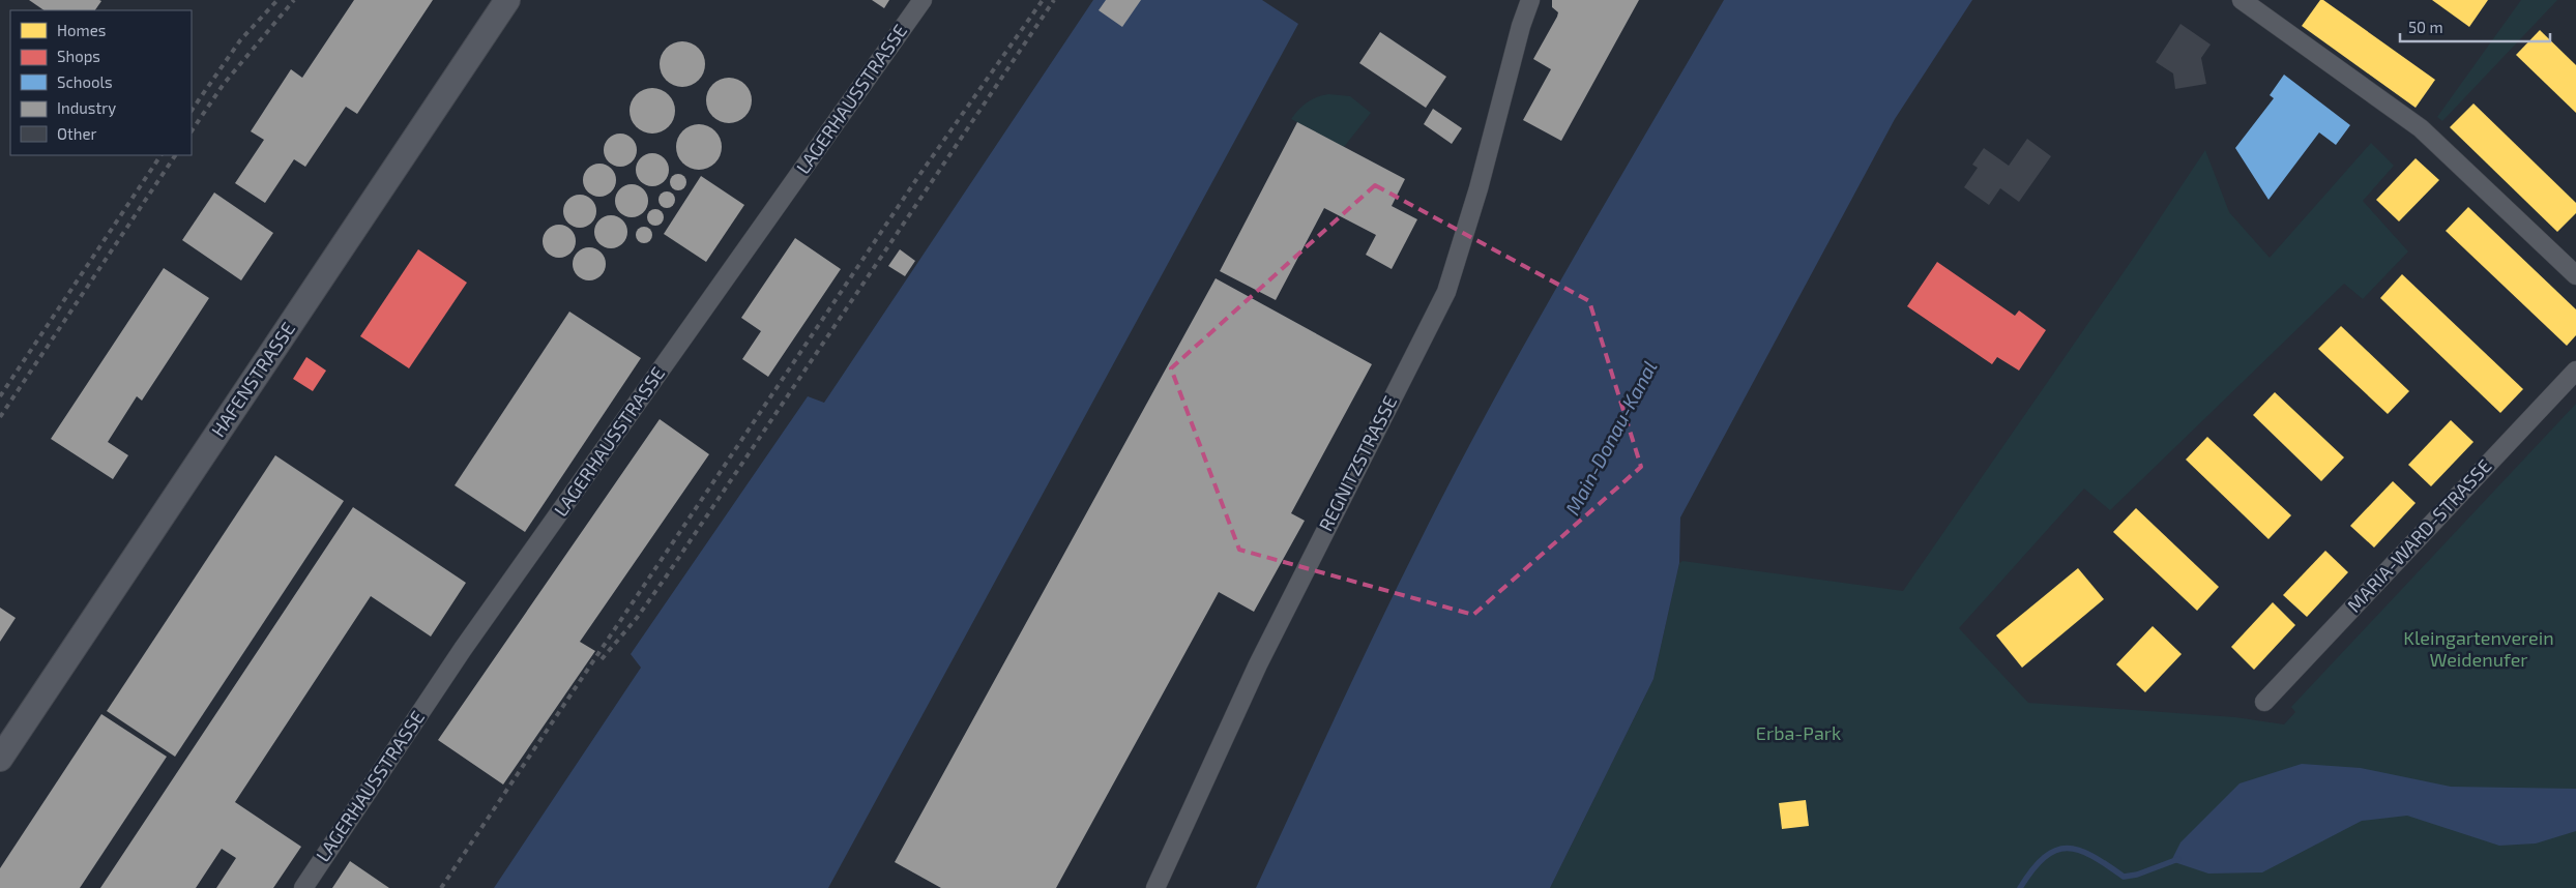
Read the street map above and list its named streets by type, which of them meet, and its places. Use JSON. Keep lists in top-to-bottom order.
{
  "streets": {
    "street": [
      "LAGERHAUSSTRASSE",
      "HAFENSTRASSE",
      "REGNITZSTRASSE",
      "MARIA-WARD-STRASSE"
    ]
  },
  "water": ["Main-Donau-Kanal"],
  "parks": ["Kleingartenverein Weidenufer", "Erba-Park"],
  "legend": [
    "Homes",
    "Shops",
    "Schools",
    "Industry",
    "Other"
  ],
  "scale_bar": "50 m"
}
